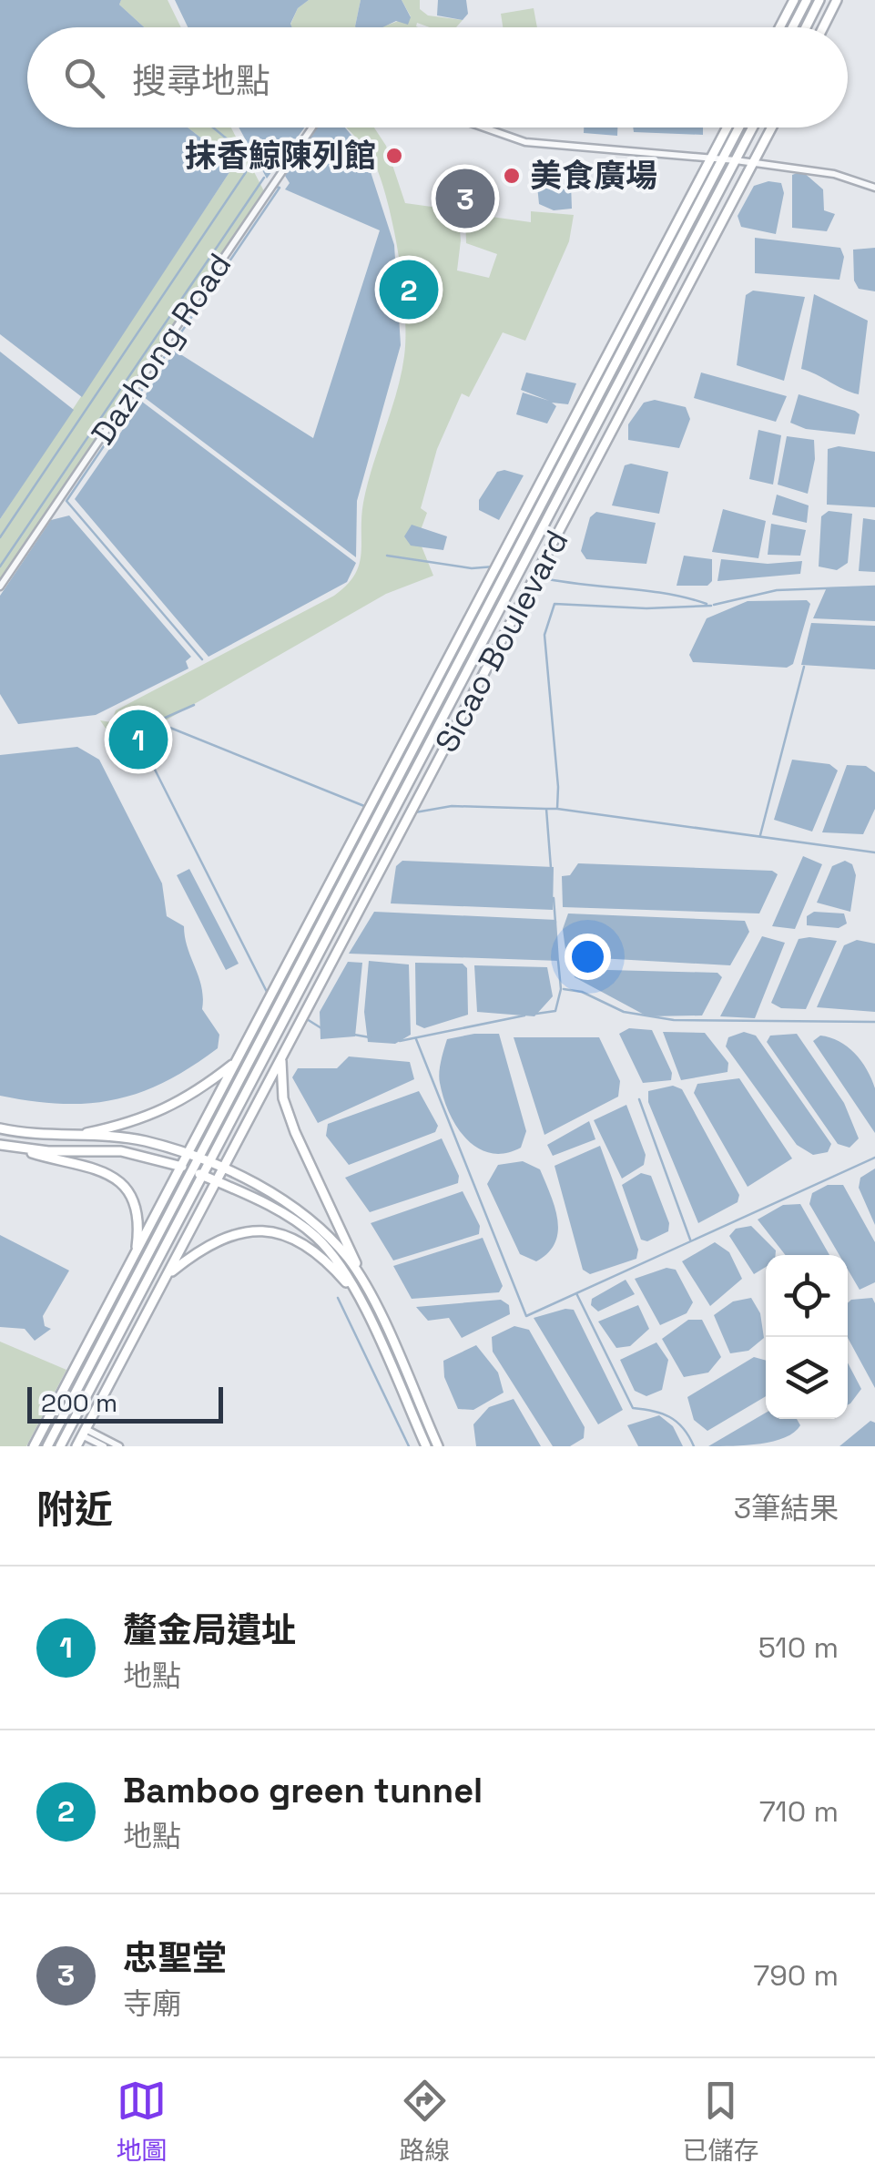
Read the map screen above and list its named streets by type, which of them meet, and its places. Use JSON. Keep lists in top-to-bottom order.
{
  "streets": {
    "street": ["Dazhong Road", "Sicao Boulevard"]
  },
  "places": ["抹香鯨陳列館", "美食廣場"],
  "scale_bar": "200 m",
  "page": {
    "search": "搜尋地點",
    "pins": ["3", "2", "1"],
    "scale": "200 m",
    "heading": ["附近", "3筆結果"],
    "list": [
      {
        "mark": "1",
        "name": "釐金局遺址",
        "note": "地點",
        "value": "510 m"
      },
      {
        "mark": "2",
        "name": "Bamboo green tunnel",
        "note": "地點",
        "value": "710 m"
      },
      {
        "mark": "3",
        "name": "忠聖堂",
        "note": "寺廟",
        "value": "790 m"
      }
    ],
    "nav": ["地圖", "路線", "已儲存"]
  }
}
